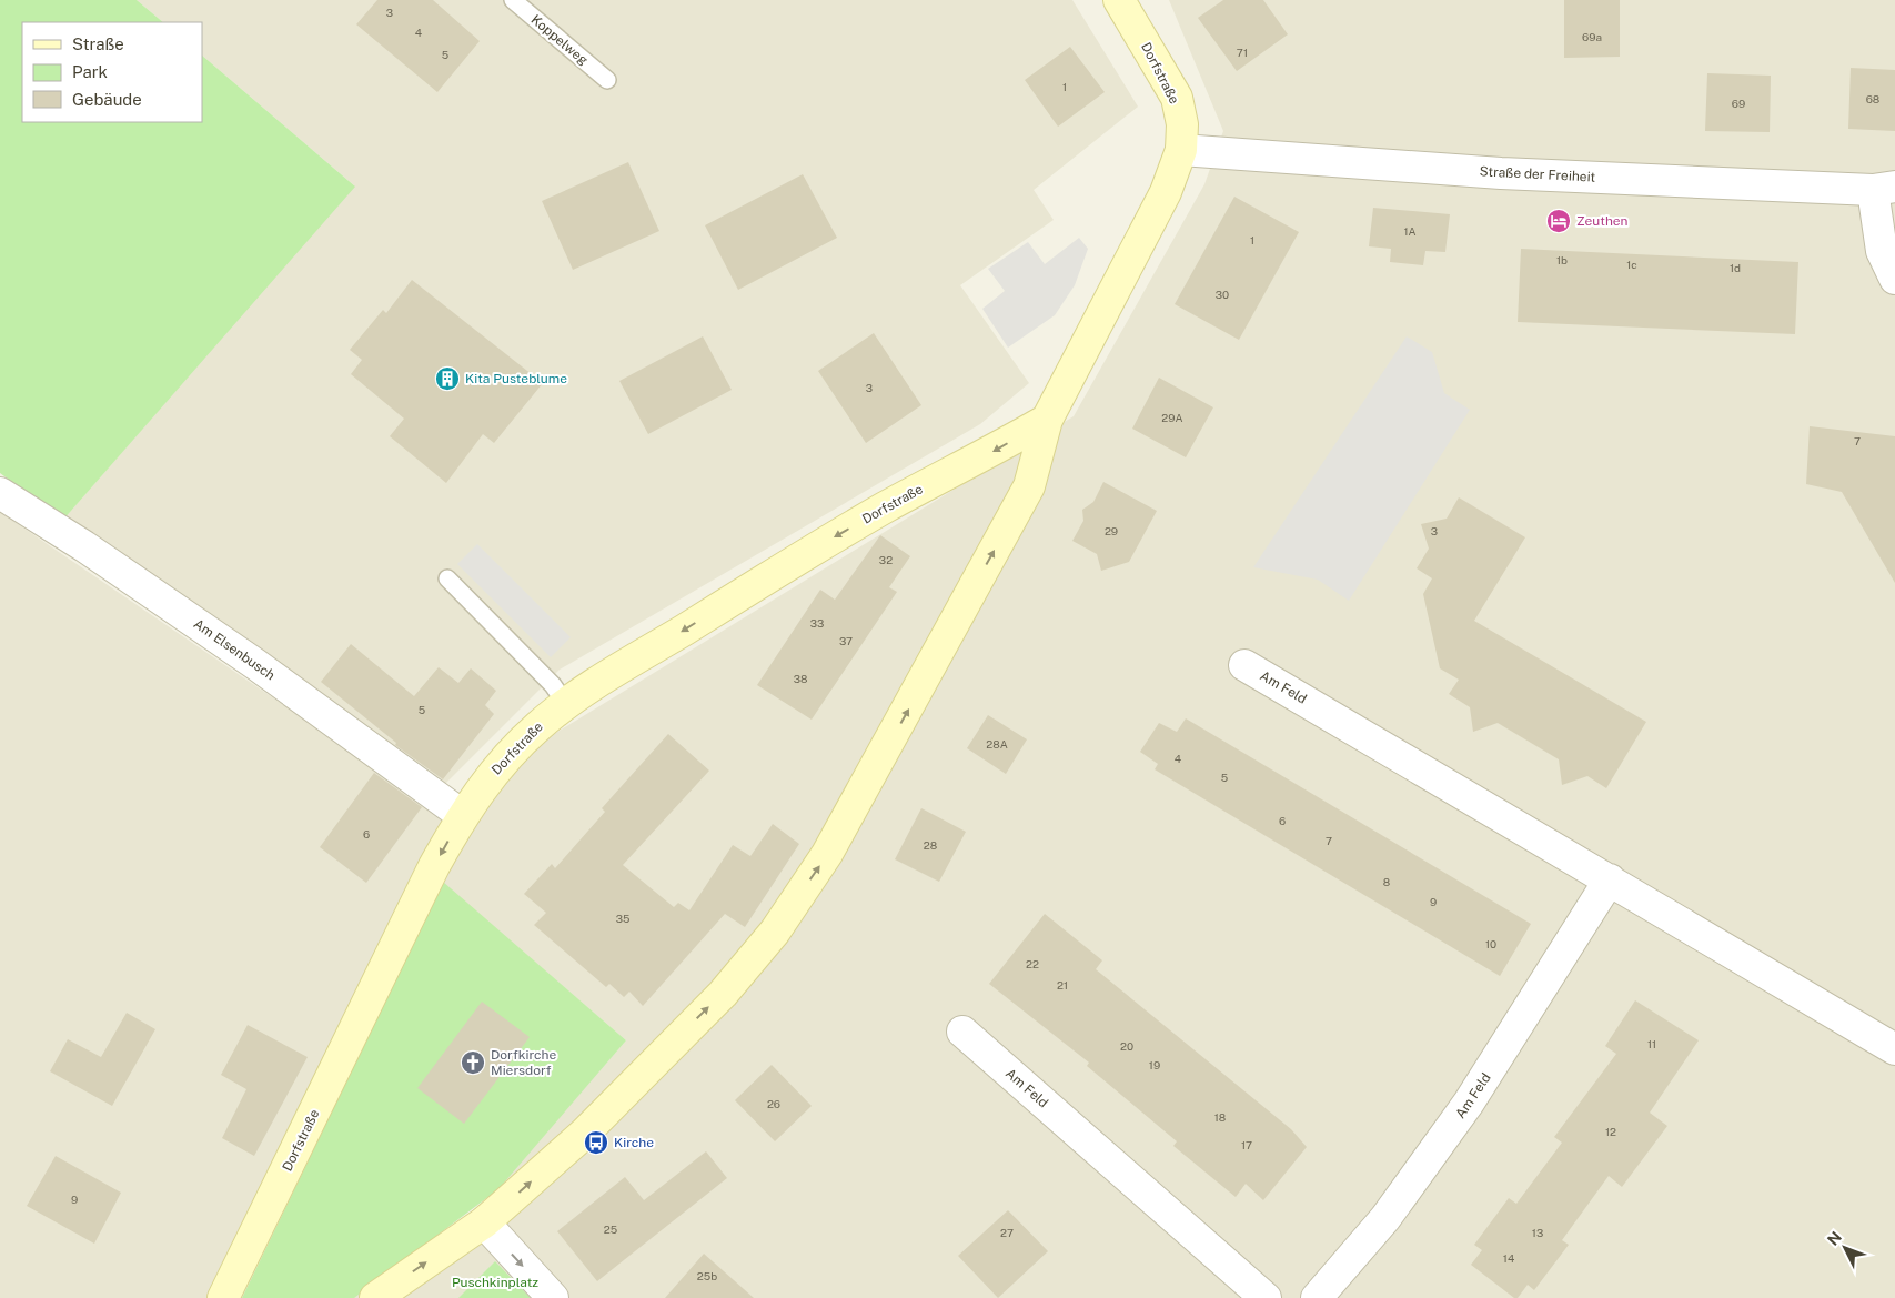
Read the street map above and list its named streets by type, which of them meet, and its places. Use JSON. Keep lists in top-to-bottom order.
{
  "streets": {
    "main road": ["Dorfstraße"],
    "street": ["Straße der Freiheit", "Am Elsenbusch", "Am Feld"],
    "lane": ["Koppelweg"]
  },
  "crossings": [
    ["Dorfstraße", "Straße der Freiheit"],
    ["Dorfstraße", "Am Elsenbusch"]
  ],
  "parks": ["Puschkinplatz"],
  "places": {
    "hotel": ["Zeuthen"],
    "building": ["Kita Pusteblume"],
    "church": ["Dorfkirche Miersdorf"],
    "bus stop": ["Kirche"]
  },
  "house_numbers": [
    "3",
    "4",
    "69a",
    "71",
    "5",
    "1",
    "68",
    "69",
    "1A",
    "1",
    "1b",
    "1c",
    "1d",
    "30",
    "3",
    "29A",
    "7",
    "29",
    "3",
    "32",
    "33",
    "37",
    "38",
    "5",
    "28A",
    "4",
    "5",
    "6",
    "6",
    "7",
    "28",
    "8",
    "9",
    "35",
    "10",
    "22",
    "21",
    "11",
    "20",
    "19",
    "26",
    "18",
    "12",
    "17",
    "9",
    "25",
    "27",
    "13",
    "14",
    "25b"
  ],
  "legend": ["Straße", "Park", "Gebäude"],
  "north": "top left"
}
